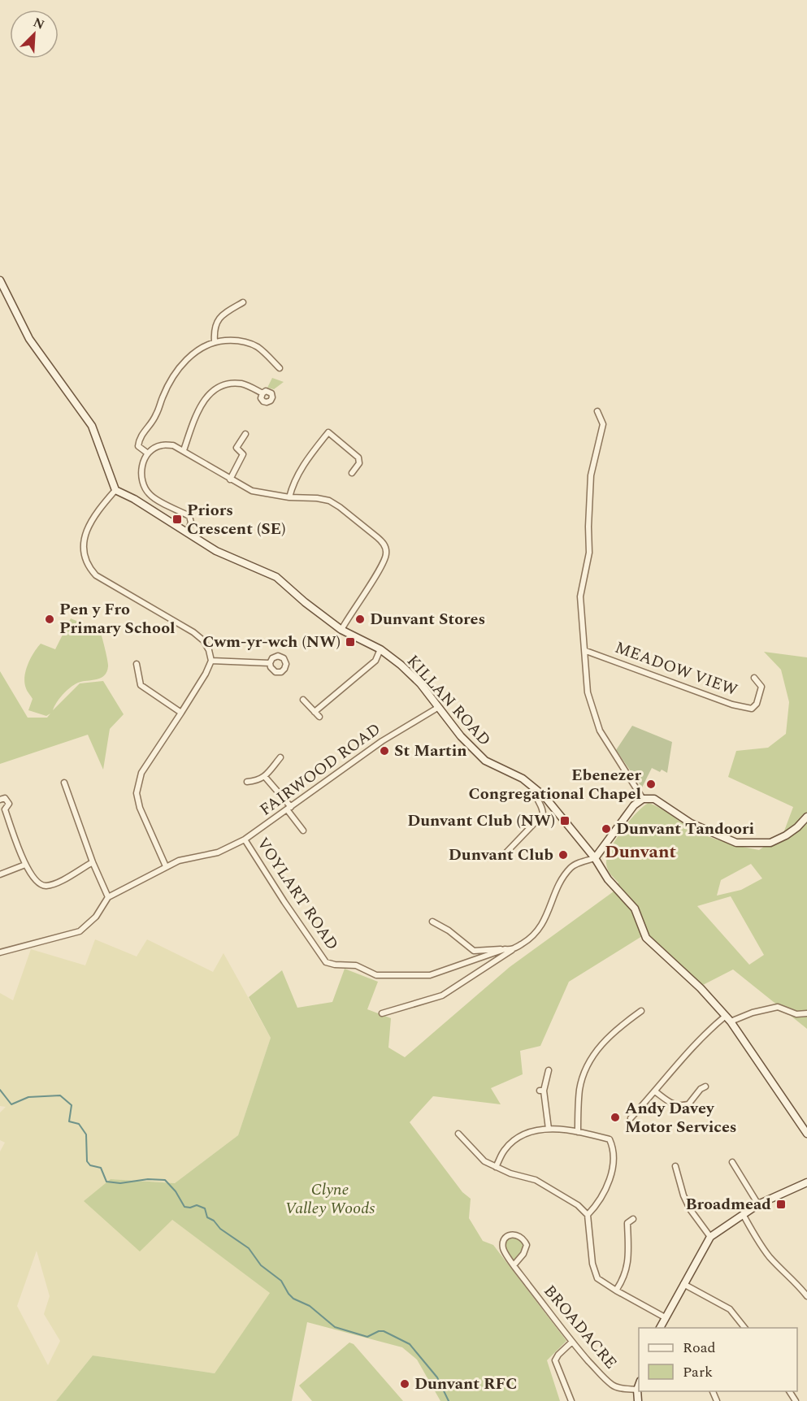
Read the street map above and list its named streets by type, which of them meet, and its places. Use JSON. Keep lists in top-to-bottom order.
{
  "streets": {
    "street": [
      "MEADOW VIEW",
      "KILLAN ROAD",
      "FAIRWOOD ROAD",
      "VOYLART ROAD",
      "BROADACRE"
    ]
  },
  "crossings": [
    ["KILLAN ROAD", "FAIRWOOD ROAD"],
    ["FAIRWOOD ROAD", "VOYLART ROAD"]
  ],
  "districts": ["Dunvant"],
  "parks": ["Clyne Valley Woods"],
  "places": {
    "transit": [
      "Priors Crescent (SE)",
      "Cwm-yr-wch (NW)",
      "Dunvant Club (NW)",
      "Broadmead"
    ],
    "other": [
      "Pen y Fro Primary School",
      "Dunvant Stores",
      "St Martin",
      "Ebenezer Congregational Chapel",
      "Dunvant Tandoori",
      "Dunvant Club",
      "Andy Davey Motor Services",
      "Dunvant RFC"
    ]
  },
  "legend": ["Road", "Park"],
  "north": "top right"
}
